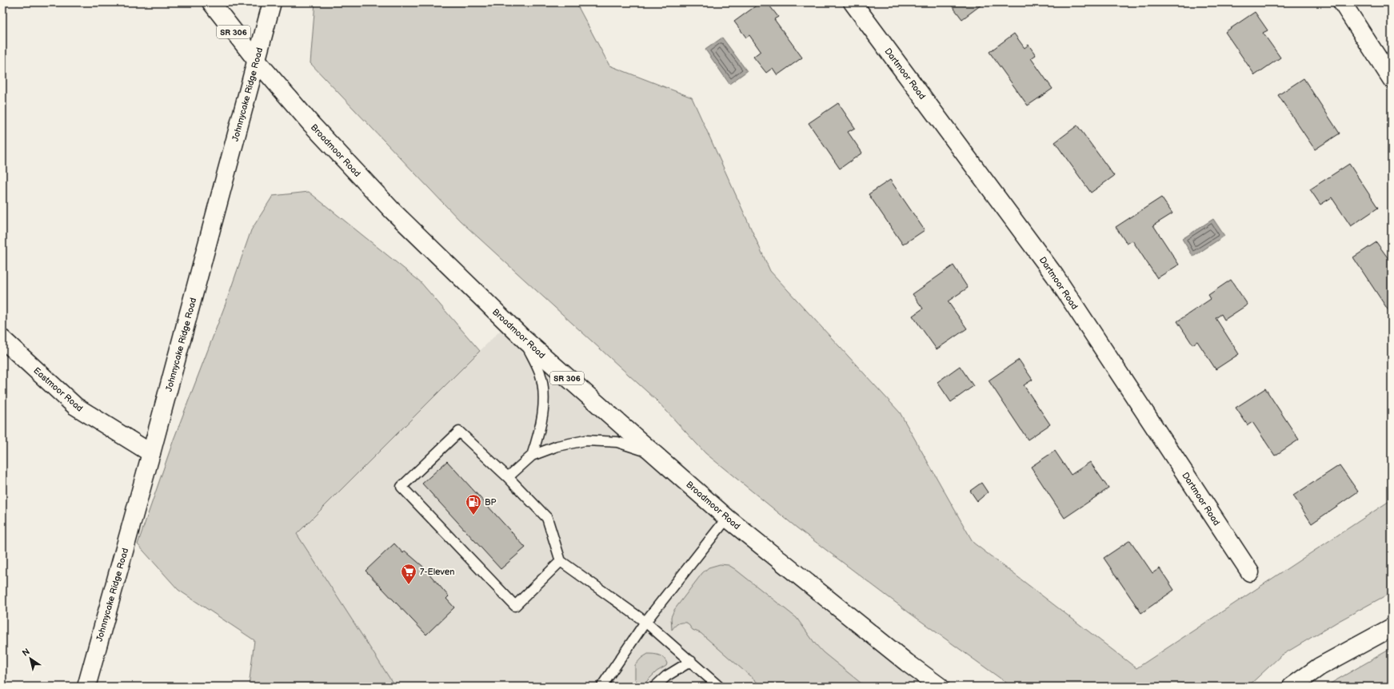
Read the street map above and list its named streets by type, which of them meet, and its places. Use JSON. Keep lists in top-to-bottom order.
{
  "streets": {
    "main road": [
      "SR 306",
      "Dartmoor Road",
      "Johnnycake Ridge Road",
      "Broadmoor Road",
      "Eastmoor Road"
    ]
  },
  "crossings": [
    ["Johnnycake Ridge Road", "Broadmoor Road"],
    ["Johnnycake Ridge Road", "Eastmoor Road"]
  ],
  "places": {
    "fuel station": ["BP"],
    "supermarket": ["7-Eleven"]
  },
  "north": "top left"
}
